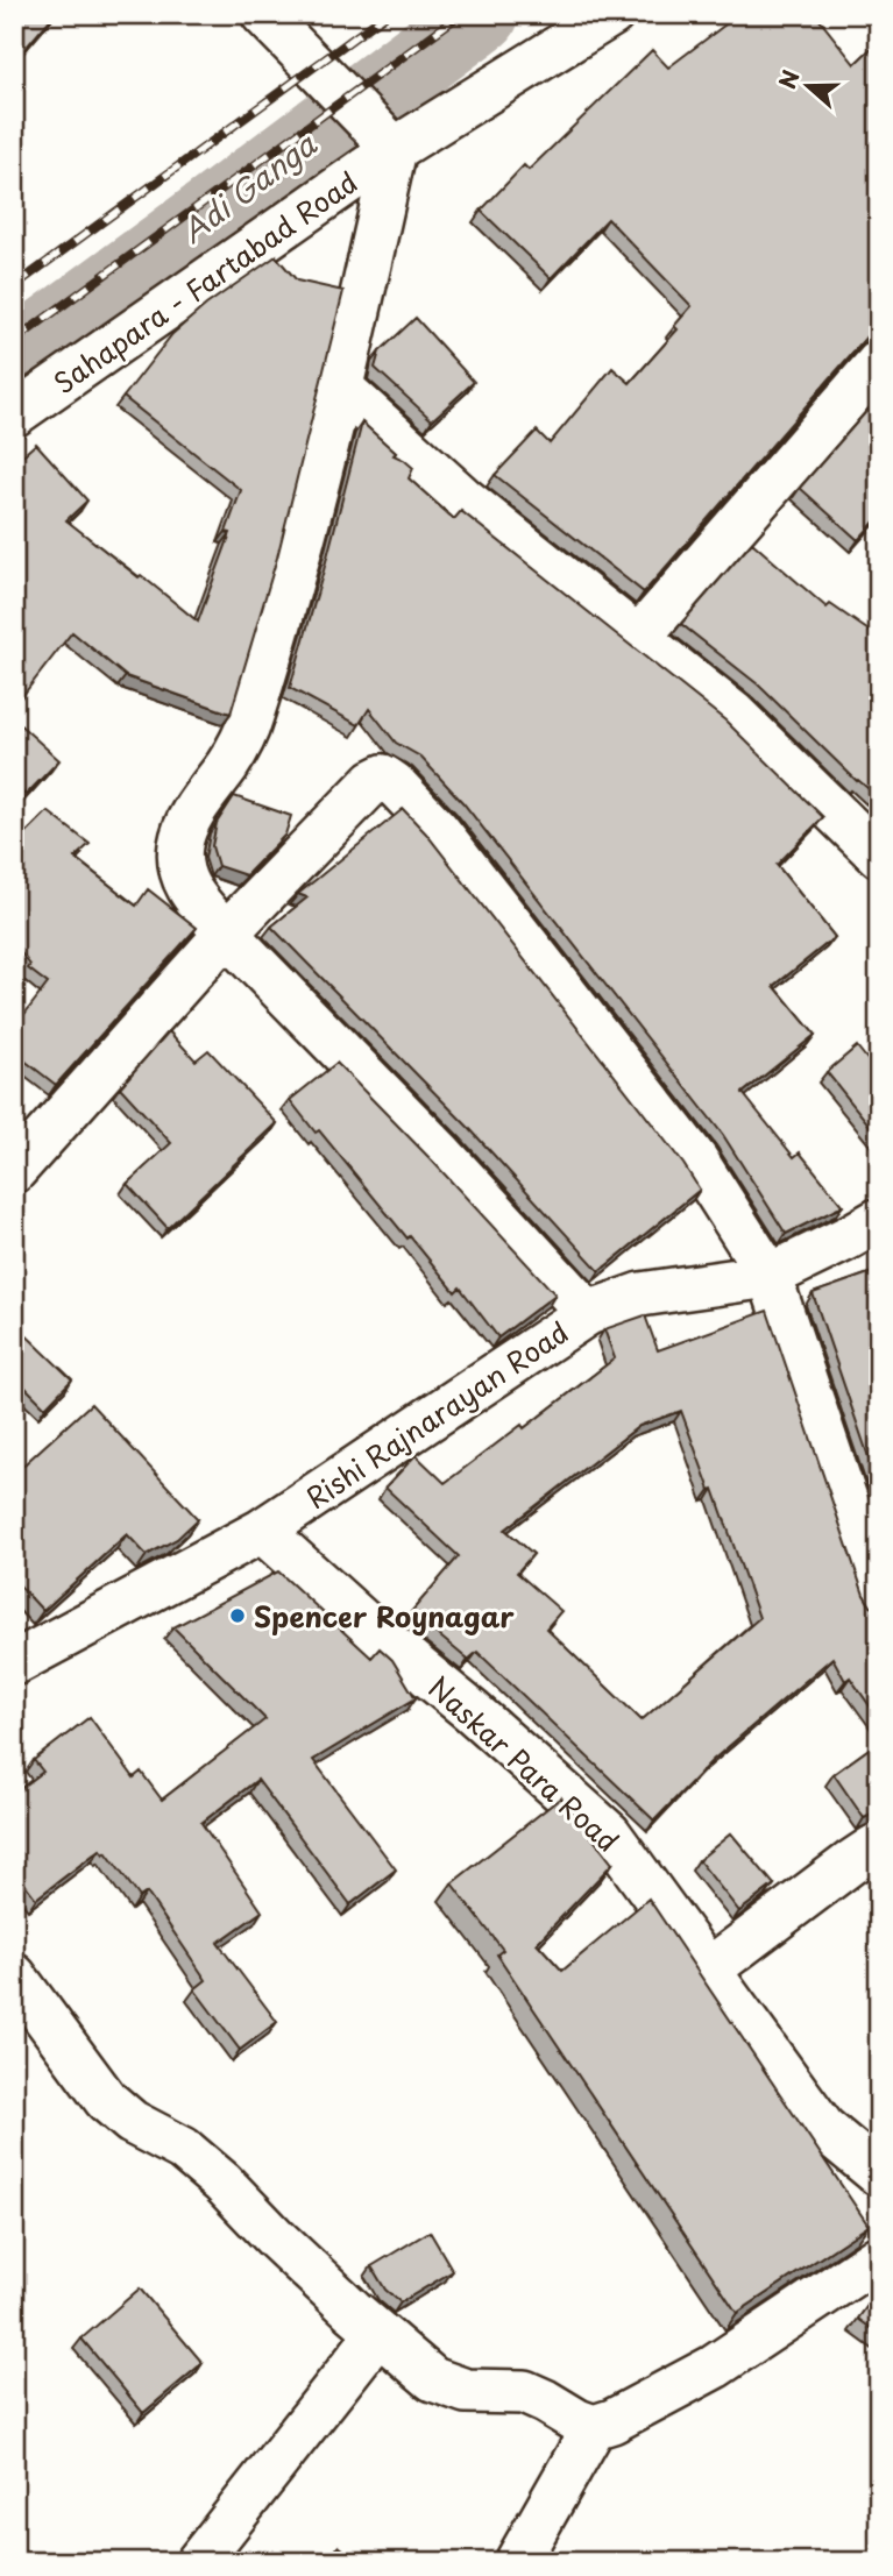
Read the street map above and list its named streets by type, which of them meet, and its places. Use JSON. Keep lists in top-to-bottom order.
{
  "streets": {
    "street": ["Sahapara - Fartabad Road", "Rishi Rajnarayan Road", "Naskar Para Road"]
  },
  "crossings": [
    ["Rishi Rajnarayan Road", "Naskar Para Road"]
  ],
  "water": ["Adi Ganga"],
  "places": ["Spencer Roynagar"],
  "north": "left"
}
